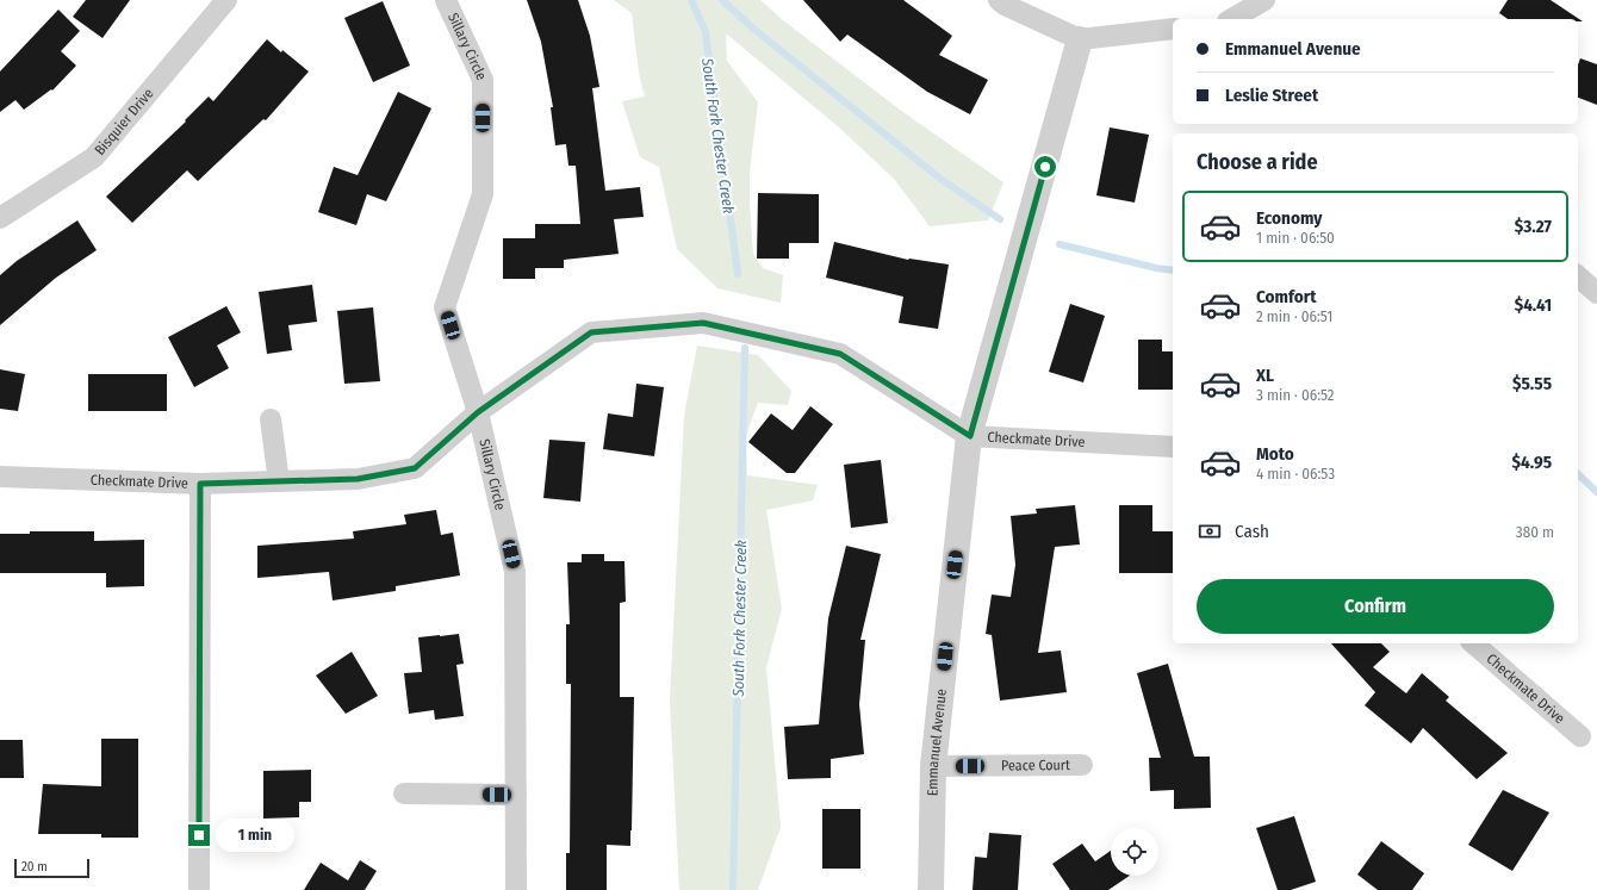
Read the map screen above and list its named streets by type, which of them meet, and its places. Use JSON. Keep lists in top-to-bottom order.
{
  "streets": {
    "street": [
      "Sillary Circle",
      "Bisquier Drive",
      "Checkmate Drive",
      "Emmanuel Avenue",
      "Peace Court"
    ]
  },
  "crossings": [
    ["Sillary Circle", "Checkmate Drive"],
    ["Checkmate Drive", "Emmanuel Avenue"],
    ["Emmanuel Avenue", "Peace Court"]
  ],
  "water": ["South Fork Chester Creek"],
  "scale_bar": "20 m",
  "page": {
    "banner": ["Emmanuel Avenue", "Leslie Street"],
    "heading": "Choose a ride",
    "list": [
      {
        "name": "Economy",
        "note": "1 min · 06:50",
        "value": "$3.27"
      },
      {
        "name": "Comfort",
        "note": "2 min · 06:51",
        "value": "$4.41"
      },
      {
        "name": "XL",
        "note": "3 min · 06:52",
        "value": "$5.55"
      },
      {
        "name": "Moto",
        "note": "4 min · 06:53",
        "value": "$4.95"
      }
    ],
    "pay": ["Cash", "380 m"],
    "buttons": "Confirm",
    "bubble": "1 min",
    "scale": "20 m"
  }
}
